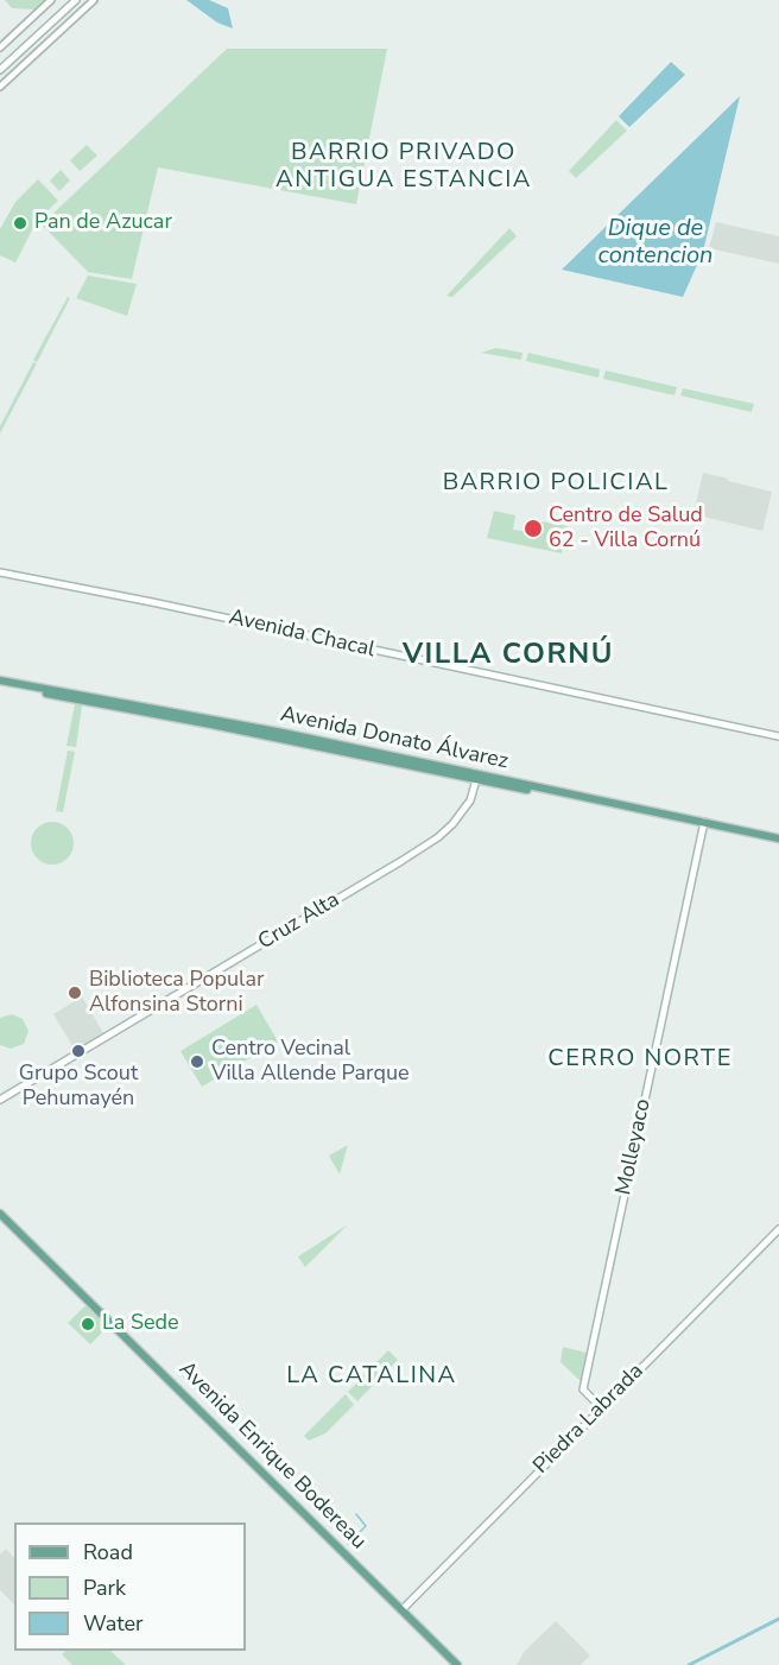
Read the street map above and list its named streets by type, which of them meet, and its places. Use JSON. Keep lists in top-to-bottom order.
{
  "streets": {
    "main road": [
      "Avenida Chacal",
      "Avenida Donato Álvarez",
      "Cruz Alta",
      "Molleyaco",
      "Piedra Labrada",
      "Avenida Enrique Bodereau"
    ]
  },
  "crossings": [
    ["Avenida Donato Álvarez", "Cruz Alta"],
    ["Avenida Donato Álvarez", "Molleyaco"],
    ["Molleyaco", "Piedra Labrada"],
    ["Piedra Labrada", "Avenida Enrique Bodereau"]
  ],
  "districts": [
    "BARRIO PRIVADO ANTIGUA ESTANCIA",
    "BARRIO POLICIAL",
    "VILLA CORNÚ",
    "CERRO NORTE",
    "LA CATALINA"
  ],
  "water": ["Dique de contencion"],
  "places": [
    "Pan de Azucar",
    "Centro de Salud 62 - Villa Cornú",
    "Biblioteca Popular Alfonsina Storni",
    "Grupo Scout Pehumayén",
    "Centro Vecinal Villa Allende Parque",
    "La Sede"
  ],
  "legend": ["Road", "Park", "Water"]
}
